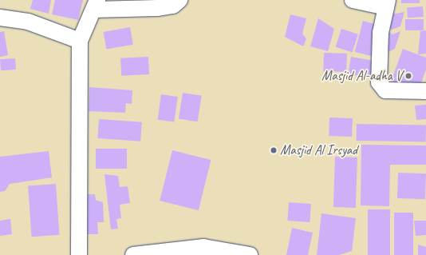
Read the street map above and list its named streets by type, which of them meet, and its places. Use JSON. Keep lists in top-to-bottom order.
{
  "places": ["Masjid Al-adha V", "Masjid Al Irsyad"]
}
